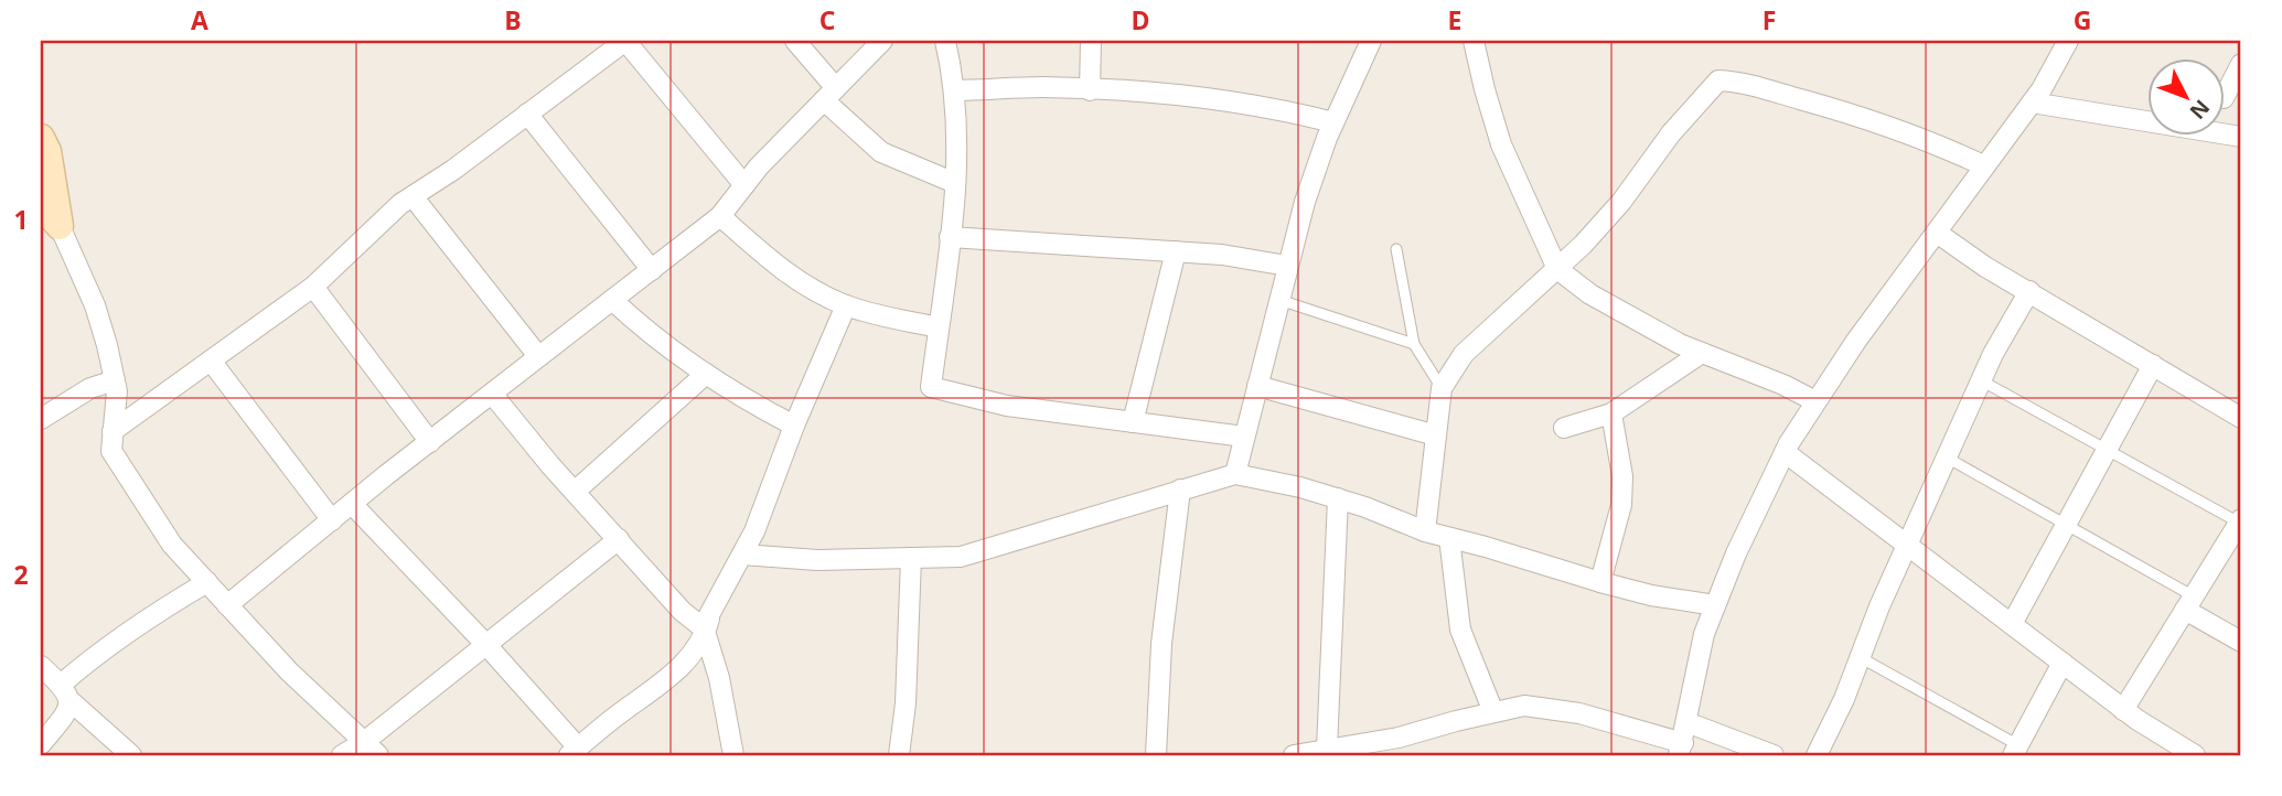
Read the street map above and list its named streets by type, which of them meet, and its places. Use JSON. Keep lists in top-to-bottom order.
{
  "north": "bottom right",
  "grid": {
    "columns": [
      "A",
      "B",
      "C",
      "D",
      "E",
      "F",
      "G"
    ],
    "rows": ["1", "2"]
  }
}
